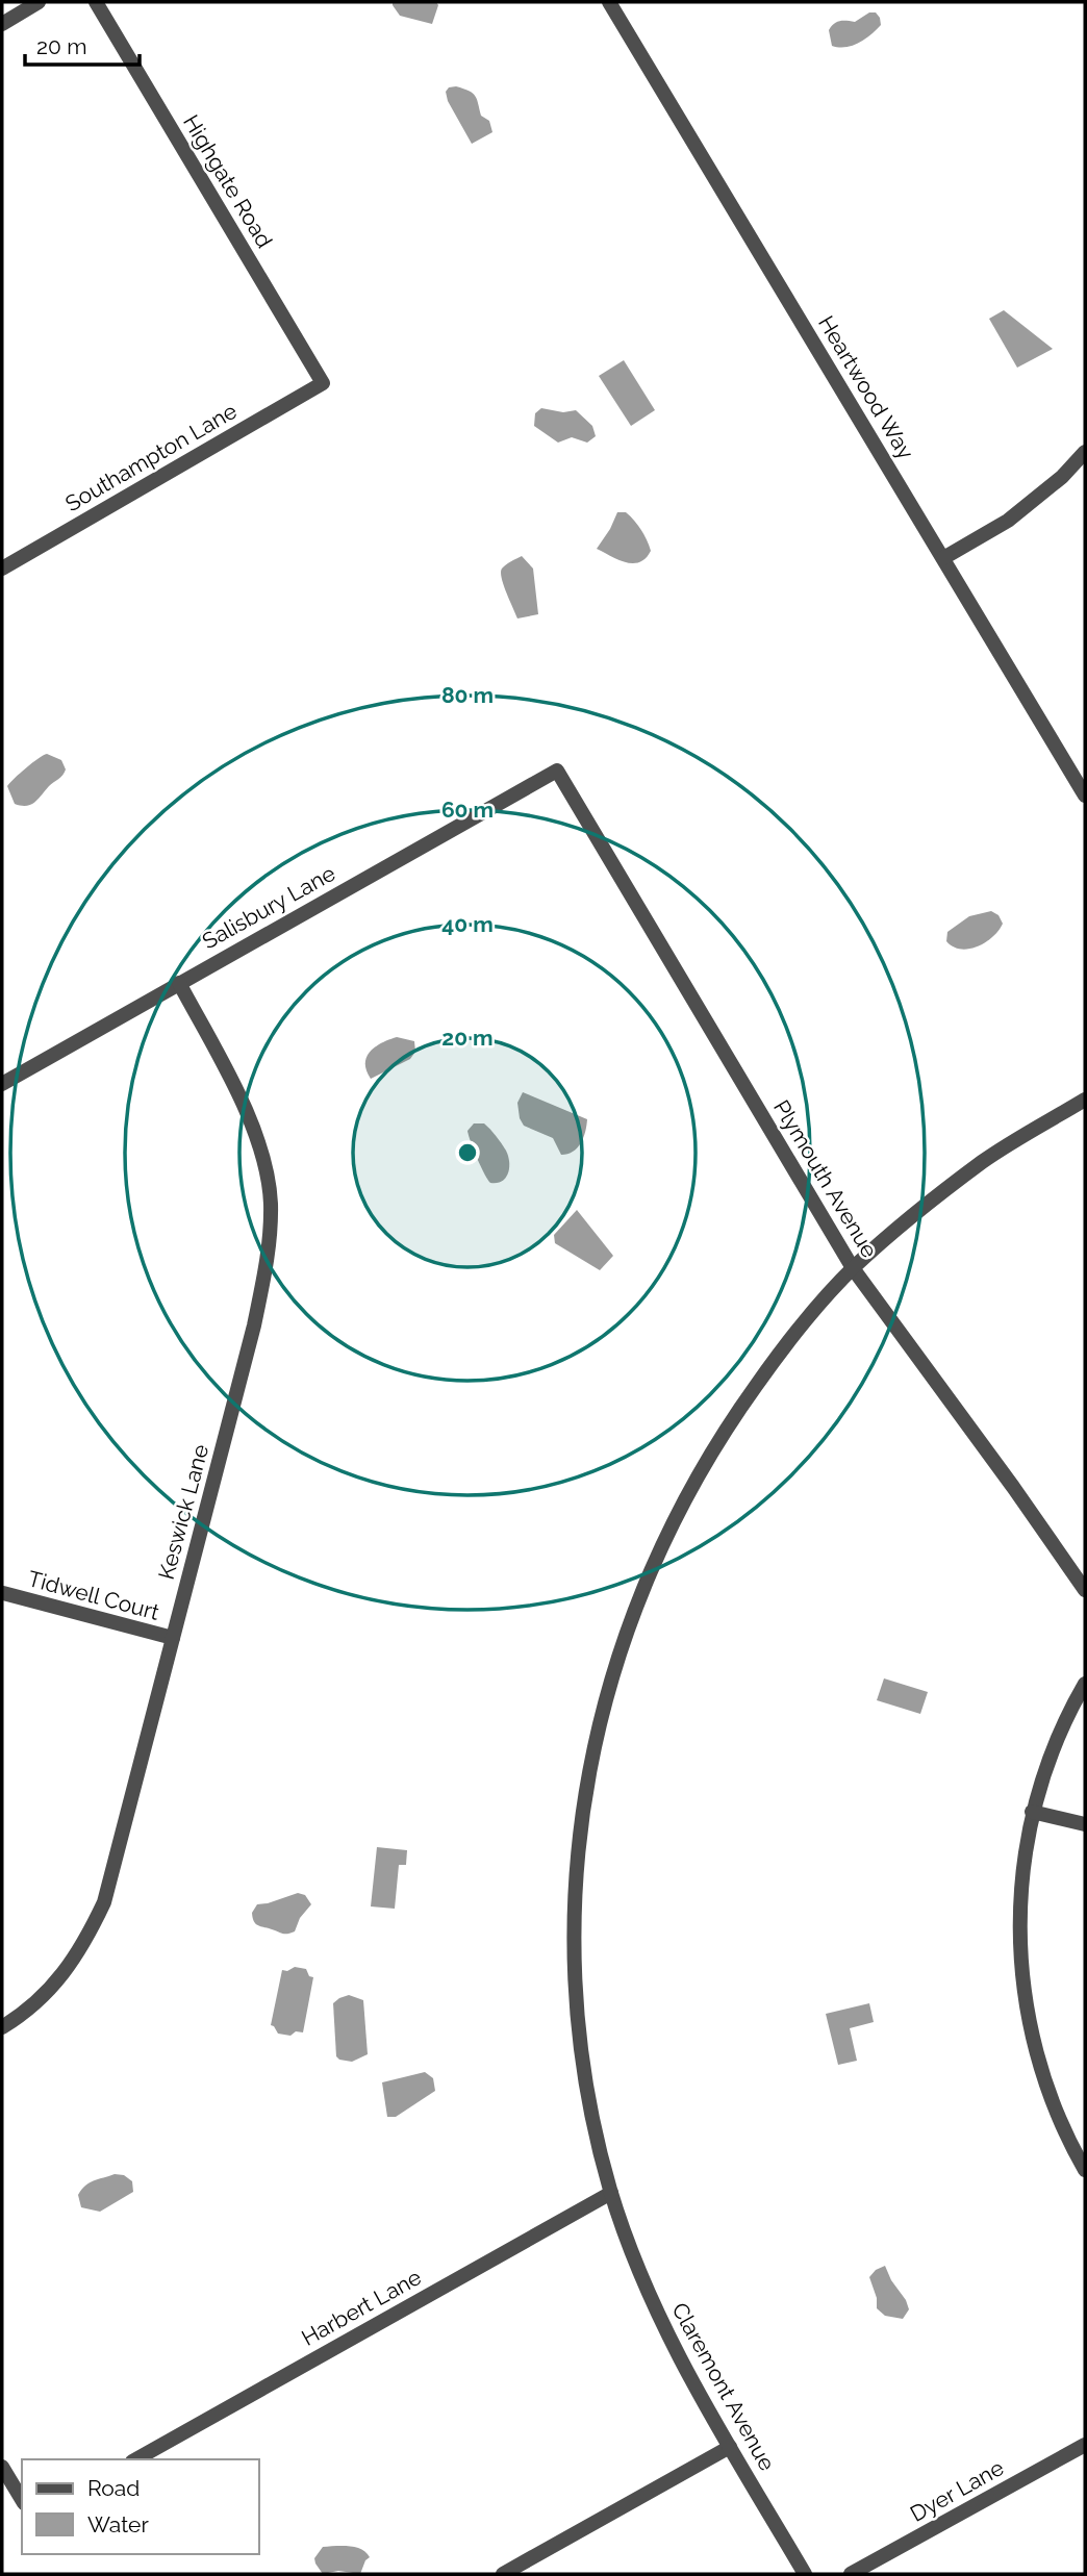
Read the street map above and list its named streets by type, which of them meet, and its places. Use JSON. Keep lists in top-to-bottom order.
{
  "streets": {
    "street": [
      "Highgate Road",
      "Heartwood Way",
      "Southampton Lane",
      "Salisbury Lane",
      "Plymouth Avenue",
      "Keswick Lane",
      "Tidwell Court",
      "Harbert Lane",
      "Claremont Avenue",
      "Dyer Lane"
    ]
  },
  "crossings": [
    ["Highgate Road", "Southampton Lane"],
    ["Salisbury Lane", "Plymouth Avenue"],
    ["Salisbury Lane", "Keswick Lane"],
    ["Plymouth Avenue", "Claremont Avenue"],
    ["Keswick Lane", "Tidwell Court"],
    ["Harbert Lane", "Claremont Avenue"]
  ],
  "legend": ["Road", "Water"],
  "scale_bar": "20 m",
  "rings": [
    "80 m",
    "60 m",
    "40 m",
    "20 m"
  ]
}
